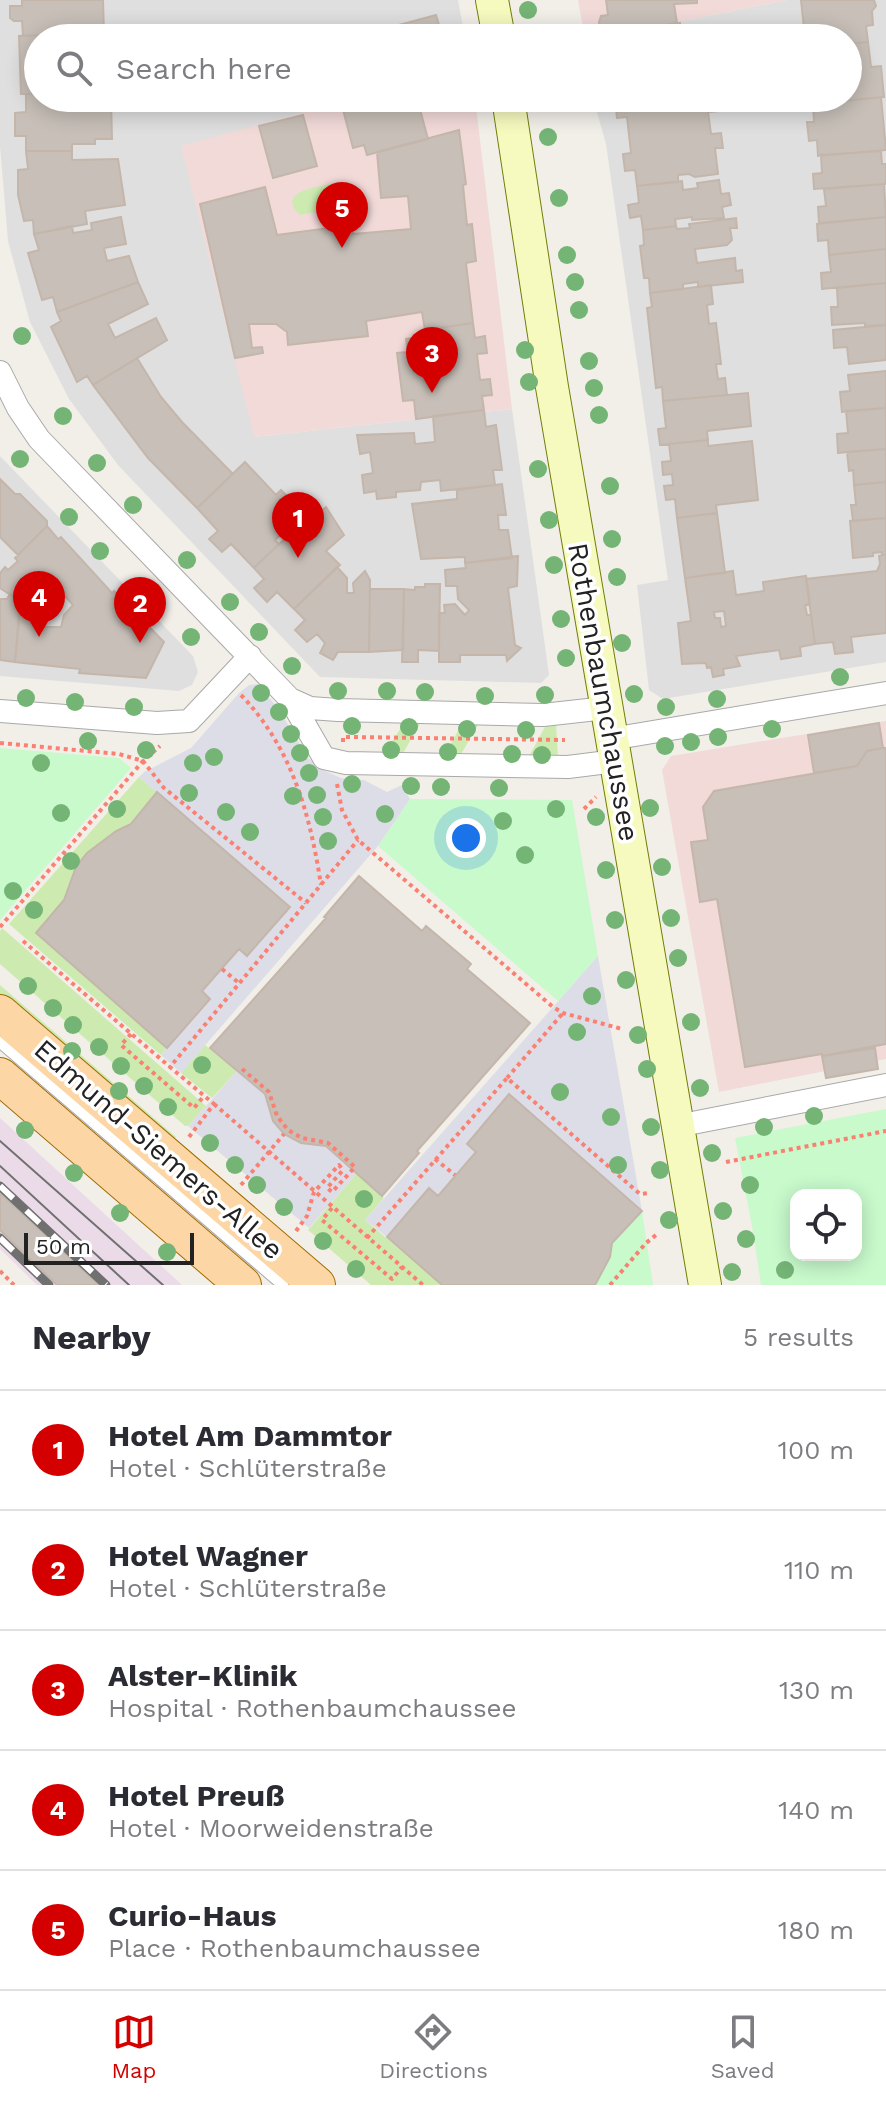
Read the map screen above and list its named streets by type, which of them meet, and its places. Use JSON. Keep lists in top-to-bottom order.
{
  "streets": {
    "main road": ["Rothenbaumchaussee", "Edmund-Siemers-Allee"]
  },
  "scale_bar": "50 m",
  "page": {
    "search": "Search here",
    "pins": [
      "5",
      "3",
      "1",
      "4",
      "2"
    ],
    "scale": "50 m",
    "heading": ["Nearby", "5 results"],
    "list": [
      {
        "mark": "1",
        "name": "Hotel Am Dammtor",
        "note": "Hotel · Schlüterstraße",
        "value": "100 m"
      },
      {
        "mark": "2",
        "name": "Hotel Wagner",
        "note": "Hotel · Schlüterstraße",
        "value": "110 m"
      },
      {
        "mark": "3",
        "name": "Alster-Klinik",
        "note": "Hospital · Rothenbaumchaussee",
        "value": "130 m"
      },
      {
        "mark": "4",
        "name": "Hotel Preuß",
        "note": "Hotel · Moorweidenstraße",
        "value": "140 m"
      },
      {
        "mark": "5",
        "name": "Curio-Haus",
        "note": "Place · Rothenbaumchaussee",
        "value": "180 m"
      }
    ],
    "nav": ["Map", "Directions", "Saved"]
  }
}
